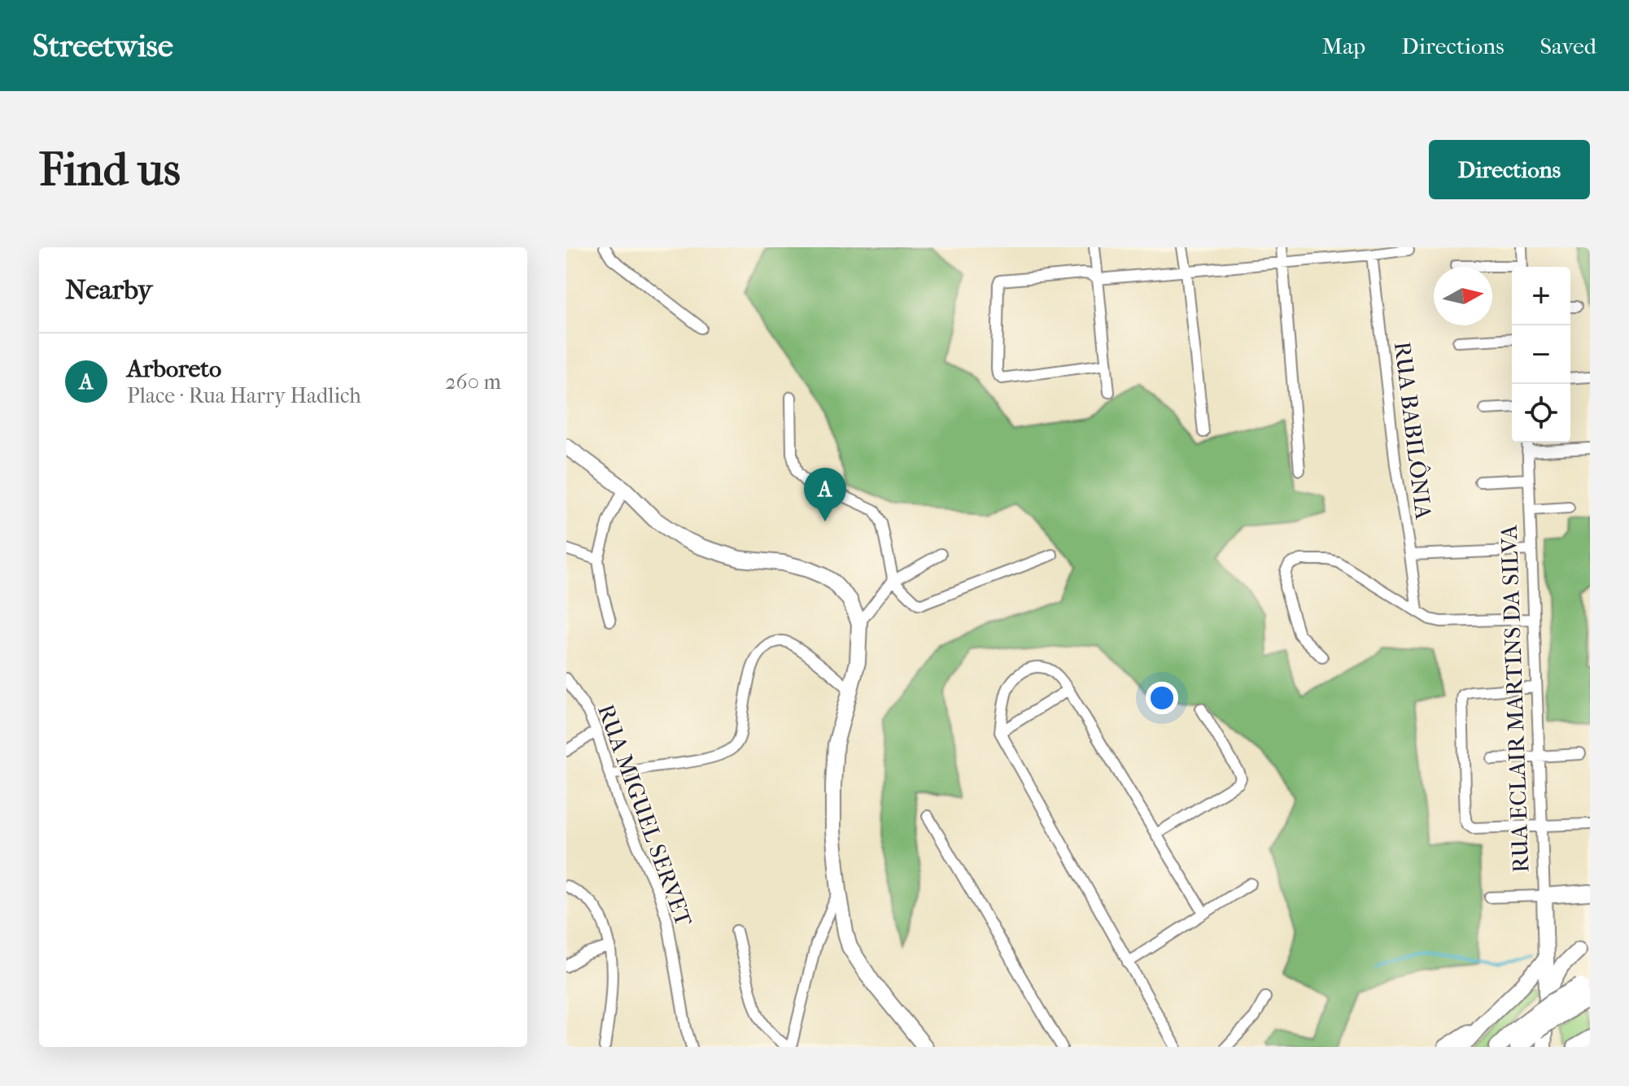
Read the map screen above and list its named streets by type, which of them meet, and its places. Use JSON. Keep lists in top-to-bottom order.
{
  "streets": {
    "street": ["RUA BABILÔNIA", "RUA ECLAIR MARTINS DA SILVA", "RUA MIGUEL SERVET"]
  },
  "north": "right",
  "page": {
    "header": "Streetwise",
    "nav": ["Map", "Directions", "Saved"],
    "buttons": "Directions",
    "title": "Find us",
    "heading": "Nearby",
    "map_buttons": ["+", "−"],
    "list": [
      {
        "mark": "A",
        "name": "Arboreto",
        "note": "Place · Rua Harry Hadlich",
        "value": "260 m"
      }
    ],
    "pins": "A"
  }
}
